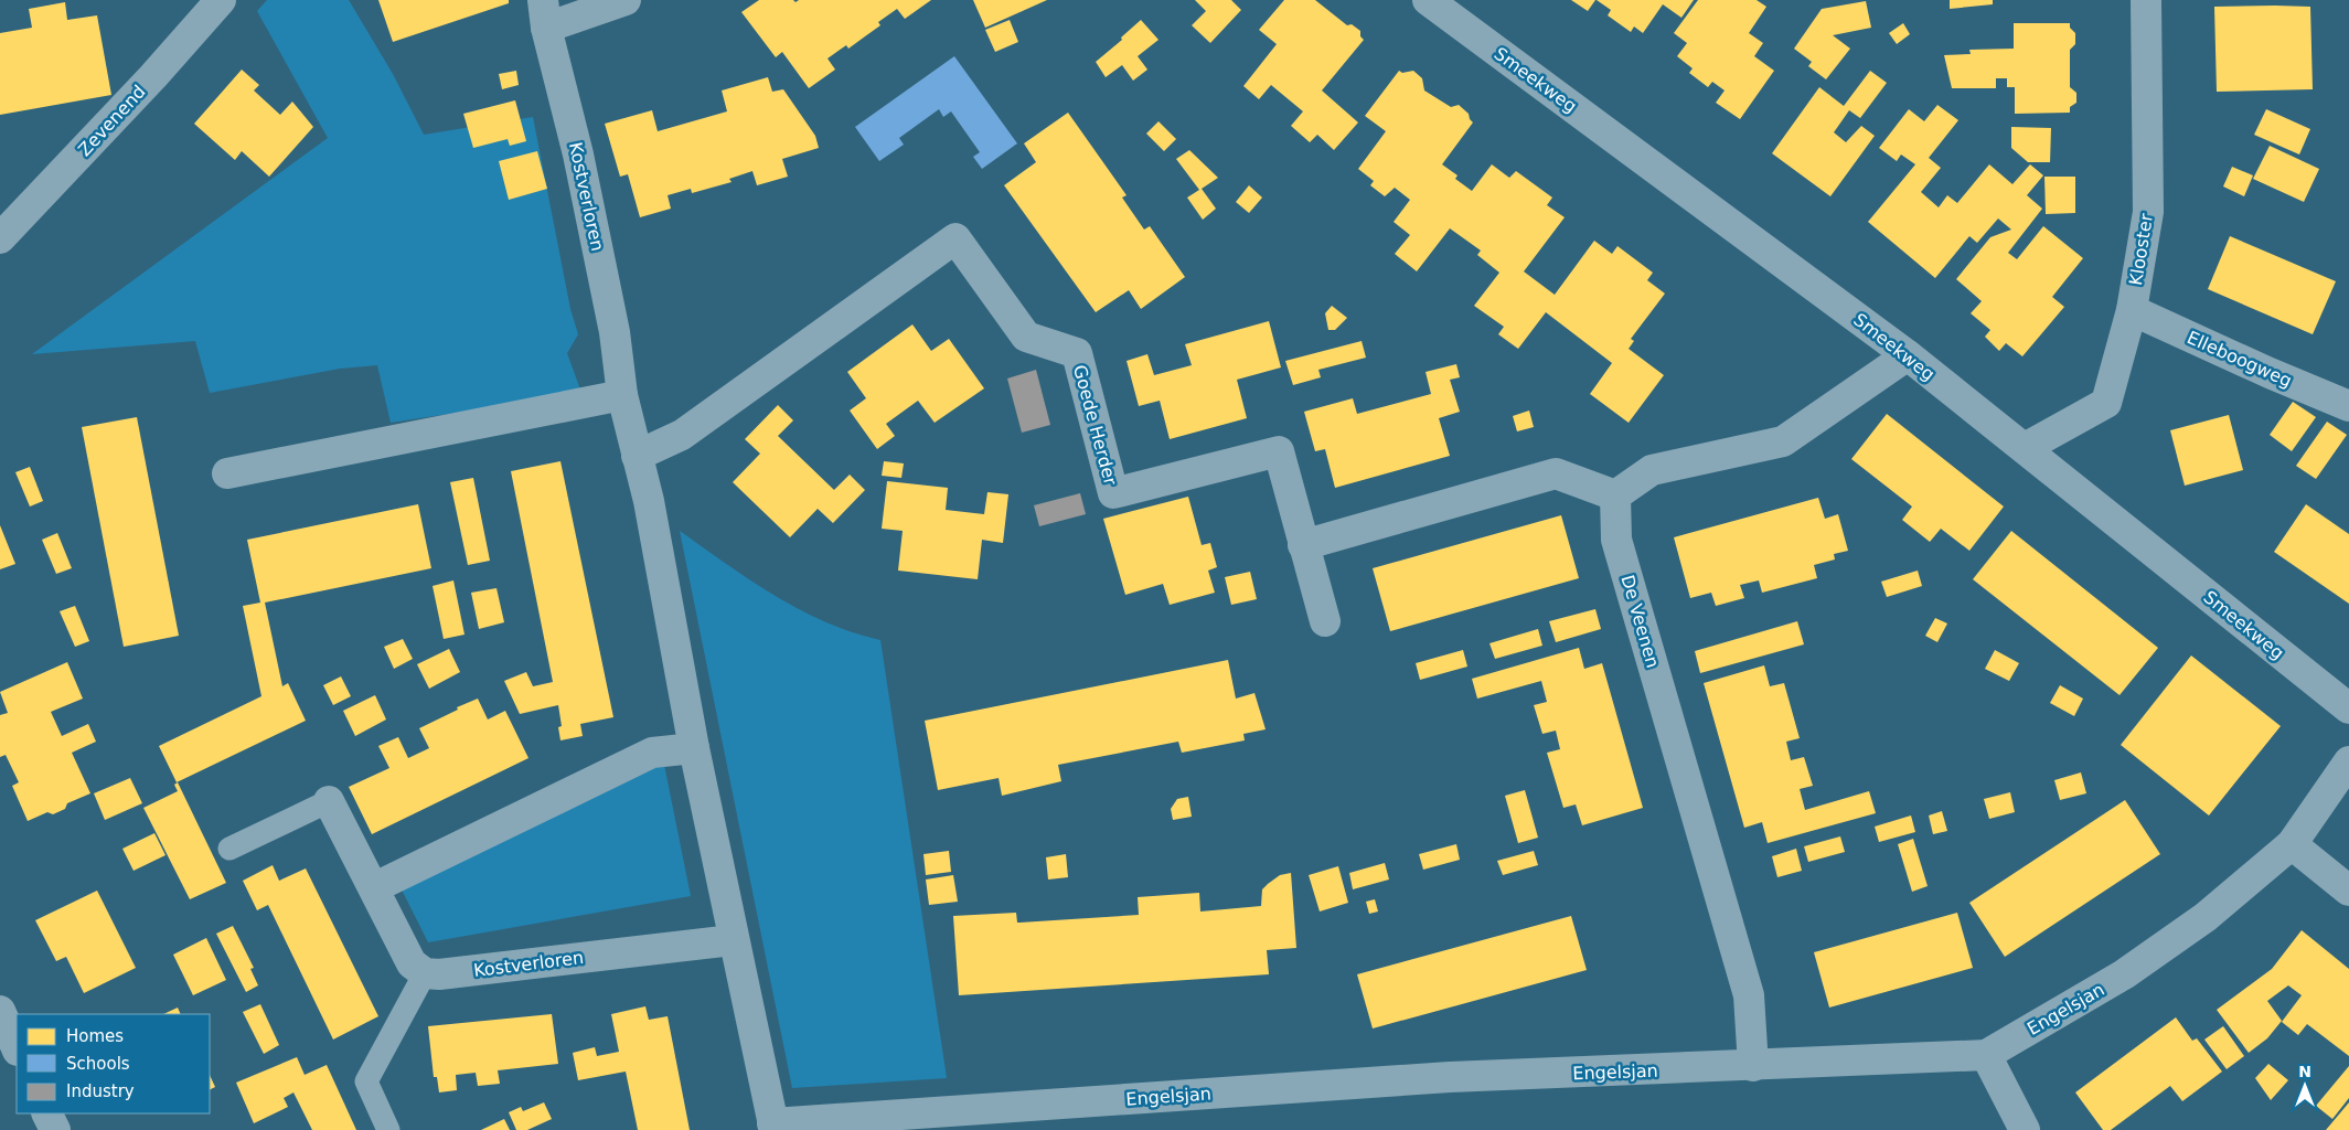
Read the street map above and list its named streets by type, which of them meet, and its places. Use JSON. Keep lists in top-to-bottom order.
{
  "streets": {
    "street": [
      "Smeekweg",
      "Zevenend",
      "Kostverloren",
      "Klooster",
      "Elleboogweg",
      "Goede Herder",
      "De Veenen",
      "Engelsjan"
    ]
  },
  "crossings": [
    ["Smeekweg", "Klooster"],
    ["Kostverloren", "Goede Herder"],
    ["Kostverloren", "Engelsjan"],
    ["Klooster", "Elleboogweg"],
    ["De Veenen", "Engelsjan"]
  ],
  "legend": ["Homes", "Schools", "Industry"],
  "north": "top"
}
